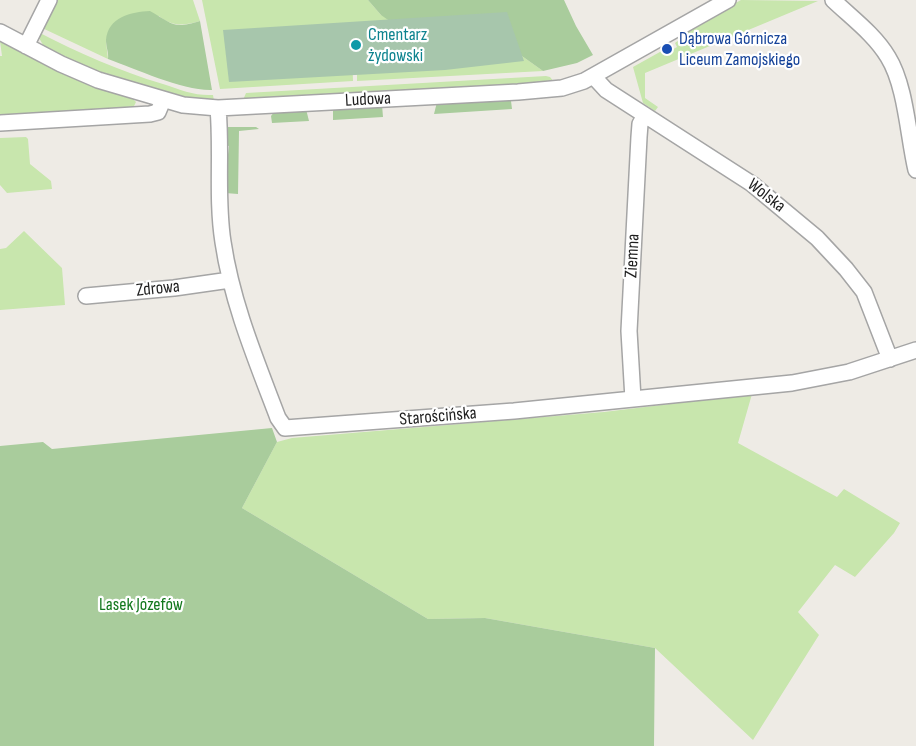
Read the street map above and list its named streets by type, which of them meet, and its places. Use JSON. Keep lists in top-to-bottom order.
{
  "streets": {
    "street": [
      "Ludowa",
      "Wolska",
      "Ziemna",
      "Zdrowa",
      "Starościńska"
    ]
  },
  "crossings": [
    ["Ludowa", "Wolska"],
    ["Ludowa", "Starościńska"],
    ["Wolska", "Ziemna"],
    ["Wolska", "Starościńska"],
    ["Ziemna", "Starościńska"],
    ["Zdrowa", "Starościńska"]
  ],
  "parks": ["Lasek Józefów"],
  "places": ["Cmentarz żydowski", "Dąbrowa Górnicza Liceum Zamojskiego"]
}
